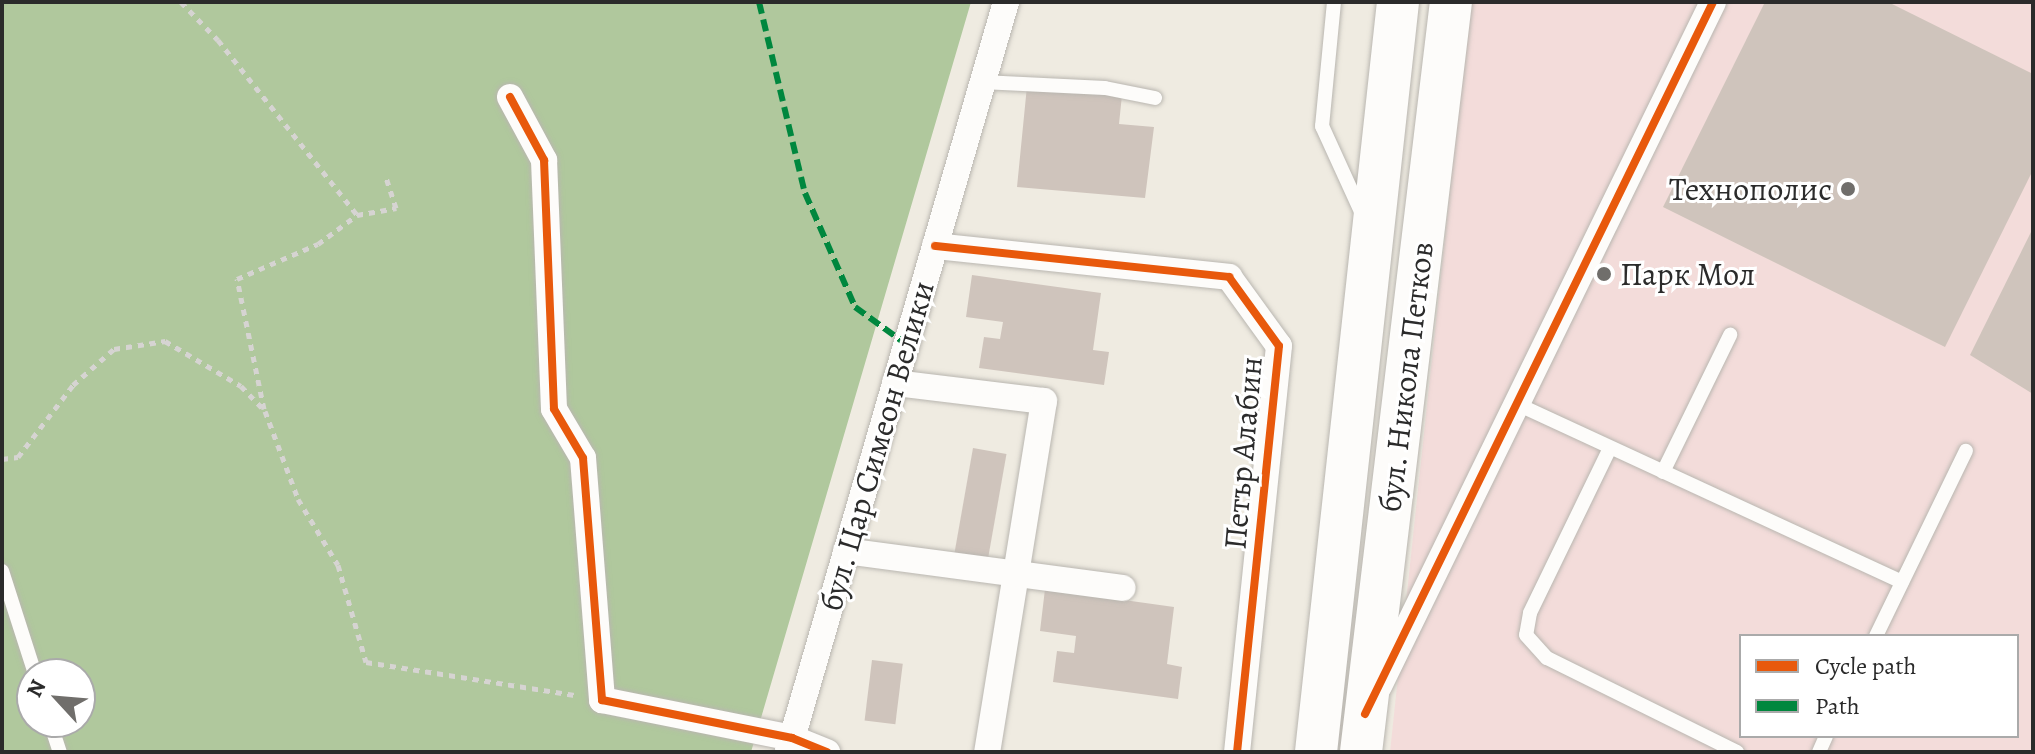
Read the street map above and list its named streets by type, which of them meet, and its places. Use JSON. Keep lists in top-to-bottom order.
{
  "streets": {
    "main road": ["бул. Никола Петков"],
    "street": ["бул. Цар Симеон Велики", "Петър Алабин"]
  },
  "crossings": [
    ["бул. Цар Симеон Велики", "Петър Алабин"]
  ],
  "places": ["Технополис", "Парк Мол"],
  "legend": ["Cycle path", "Path"],
  "north": "top left"
}
